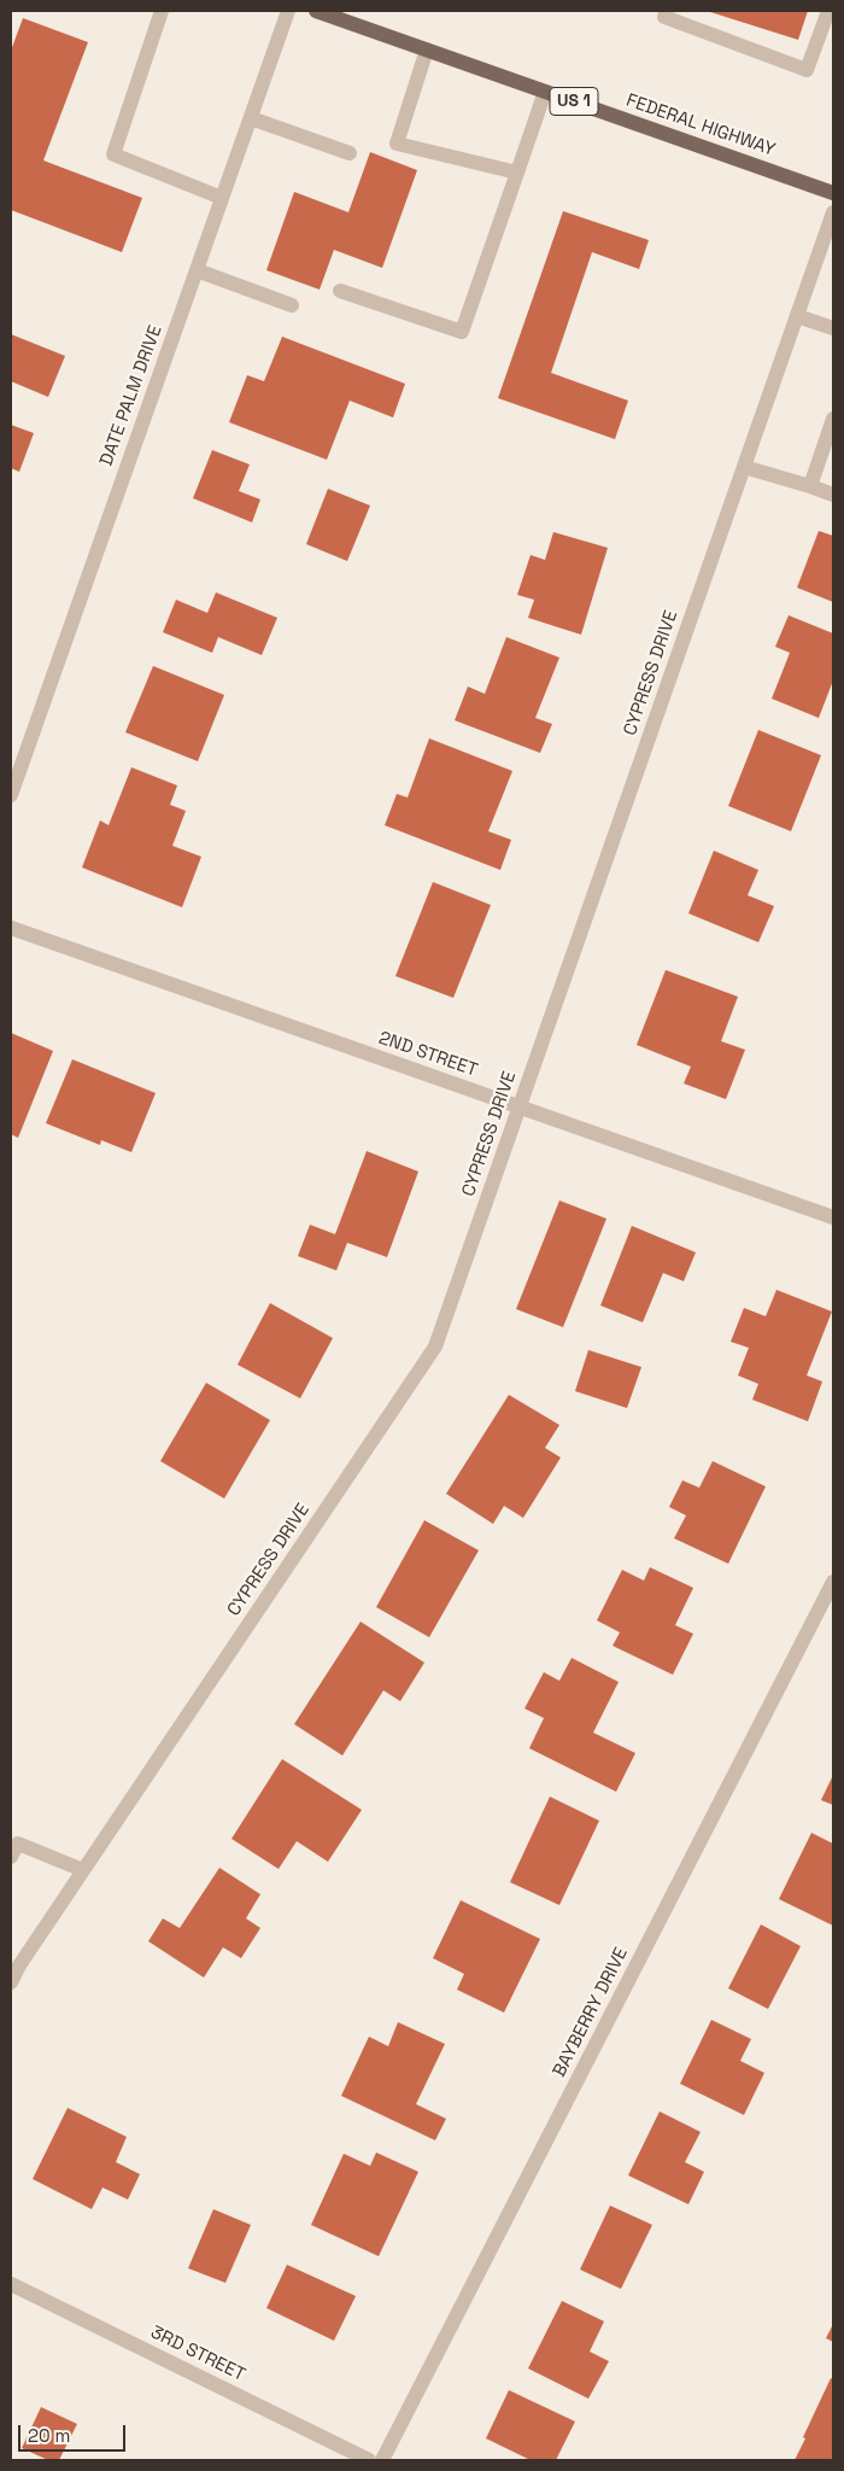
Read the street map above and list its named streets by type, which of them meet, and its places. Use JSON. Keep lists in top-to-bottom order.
{
  "streets": {
    "main road": ["US 1", "FEDERAL HIGHWAY"],
    "street": [
      "DATE PALM DRIVE",
      "CYPRESS DRIVE",
      "2ND STREET",
      "BAYBERRY DRIVE",
      "3RD STREET"
    ]
  },
  "crossings": [
    ["CYPRESS DRIVE", "2ND STREET"]
  ],
  "scale_bar": "20 m"
}
